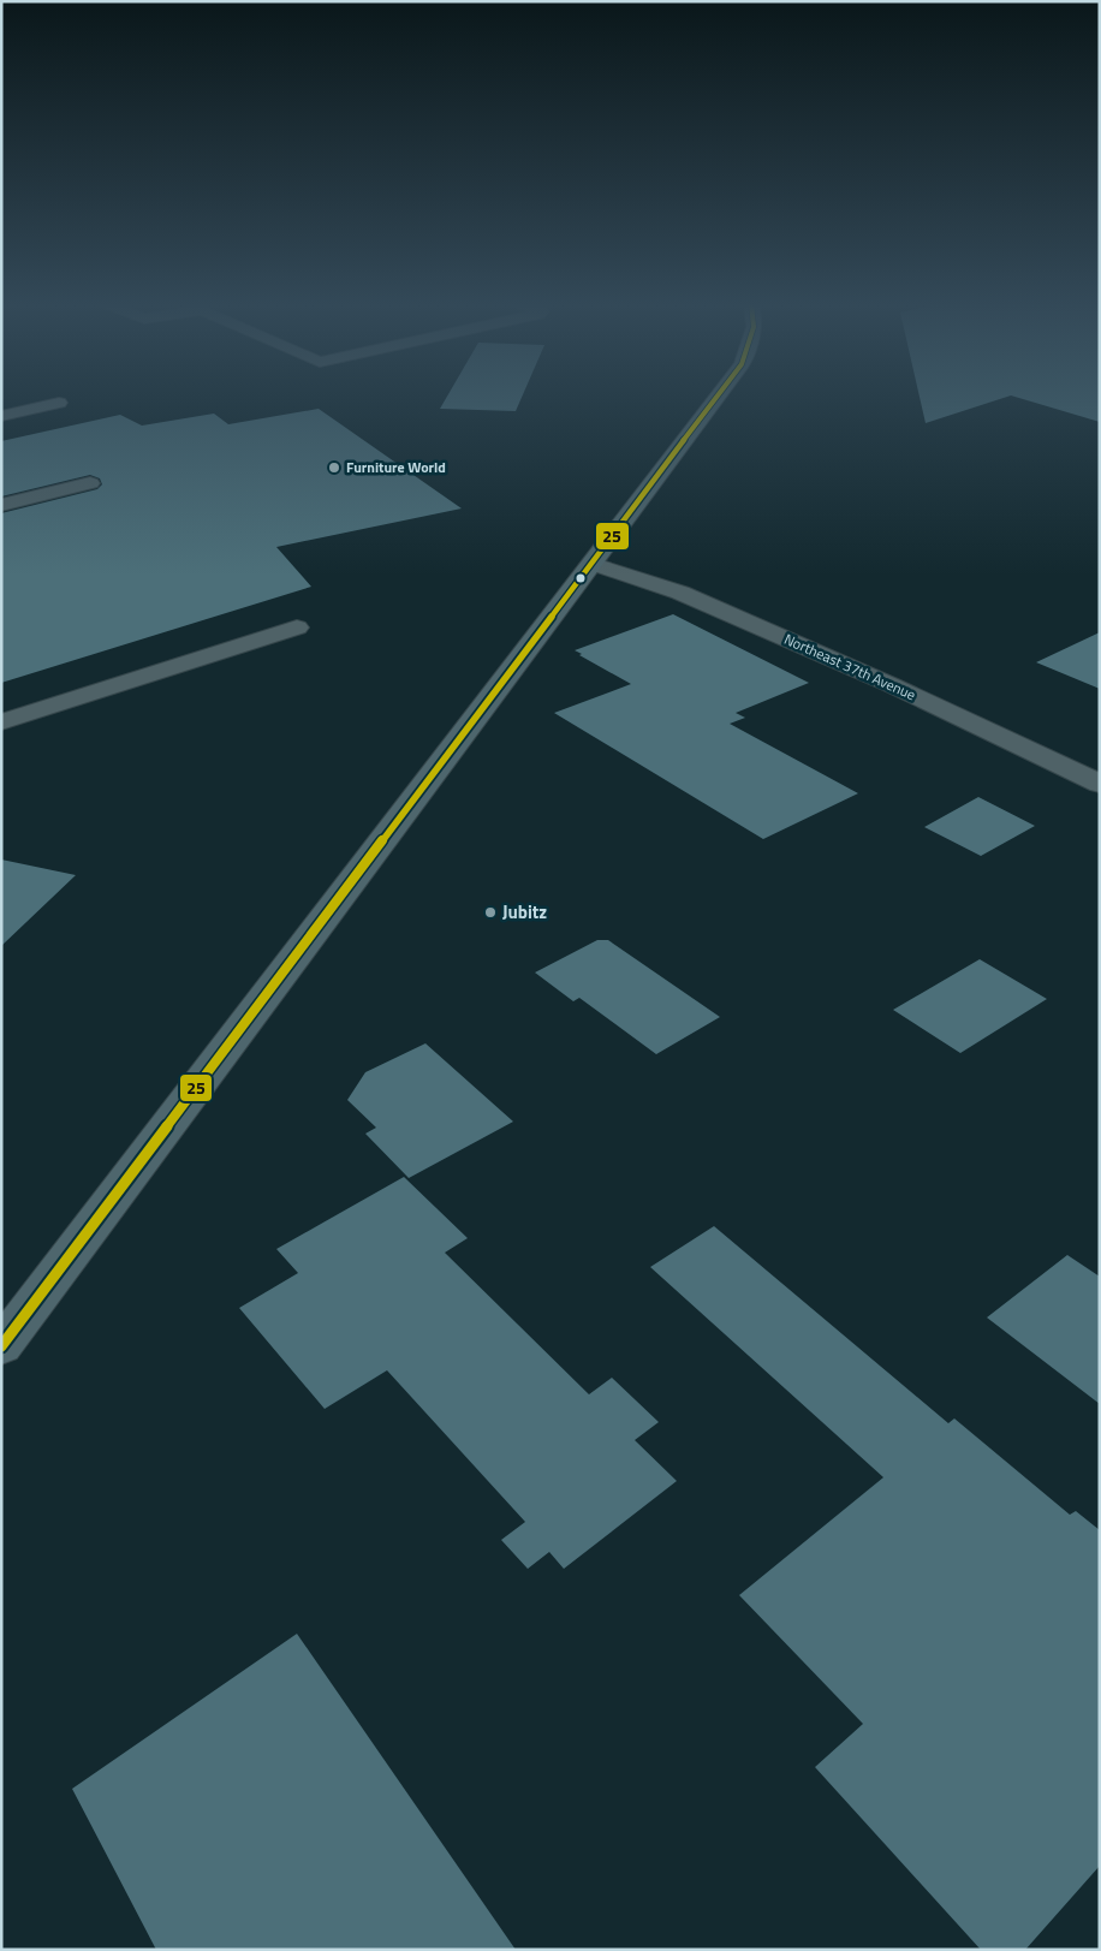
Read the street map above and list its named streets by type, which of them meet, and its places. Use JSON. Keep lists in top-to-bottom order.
{
  "streets": {
    "street": ["Northeast 37th Avenue"]
  },
  "places": ["Furniture World", "Jubitz"],
  "lines": ["transit line 25"]
}
